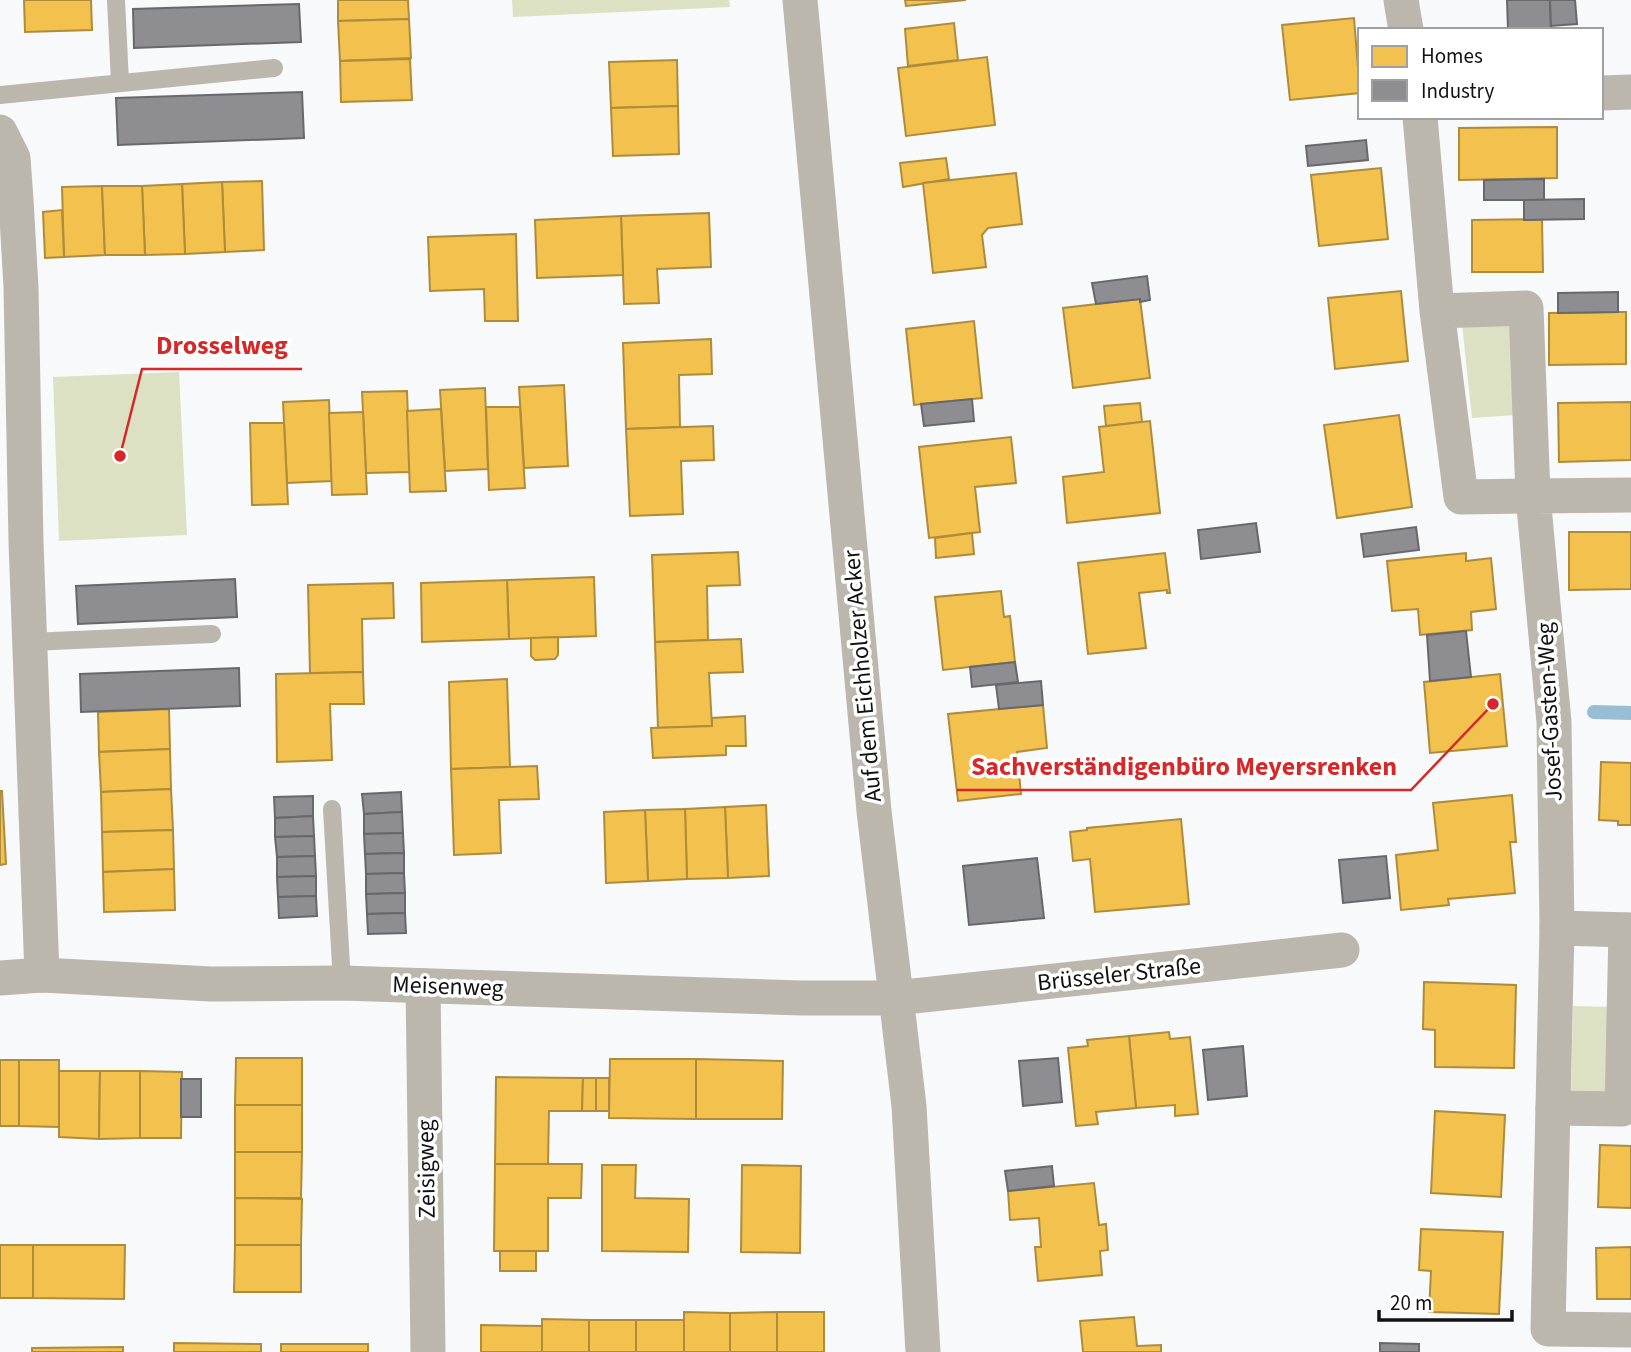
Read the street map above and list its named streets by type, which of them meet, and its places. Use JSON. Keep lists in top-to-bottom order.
{
  "streets": {
    "street": [
      "Auf dem Eichholzer Acker",
      "Josef-Gasten-Weg",
      "Brüsseler Straße",
      "Meisenweg",
      "Zeisigweg"
    ]
  },
  "crossings": [
    ["Auf dem Eichholzer Acker", "Brüsseler Straße"],
    ["Auf dem Eichholzer Acker", "Meisenweg"],
    ["Brüsseler Straße", "Meisenweg"],
    ["Meisenweg", "Zeisigweg"]
  ],
  "places": ["Drosselweg", "Sachverständigenbüro Meyersrenken"],
  "legend": ["Homes", "Industry"],
  "scale_bar": "20 m"
}
